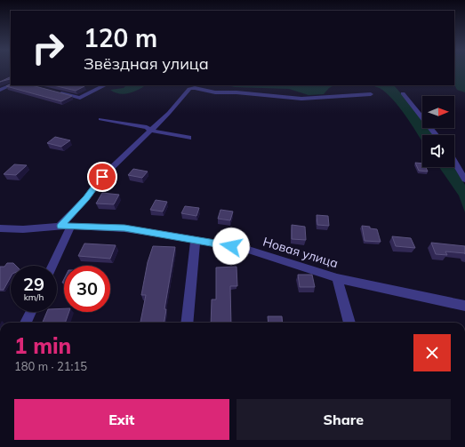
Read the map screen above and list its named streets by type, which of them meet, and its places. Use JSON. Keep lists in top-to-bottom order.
{
  "streets": {
    "street": ["Новая улица"]
  },
  "north": "right",
  "page": {
    "turn": ["120 m", "Звёздная улица"],
    "speed": "29 km/h",
    "limit": "30",
    "heading": ["1 min", "180 m · 21:15"],
    "buttons": ["Exit", "Share"]
  }
}
